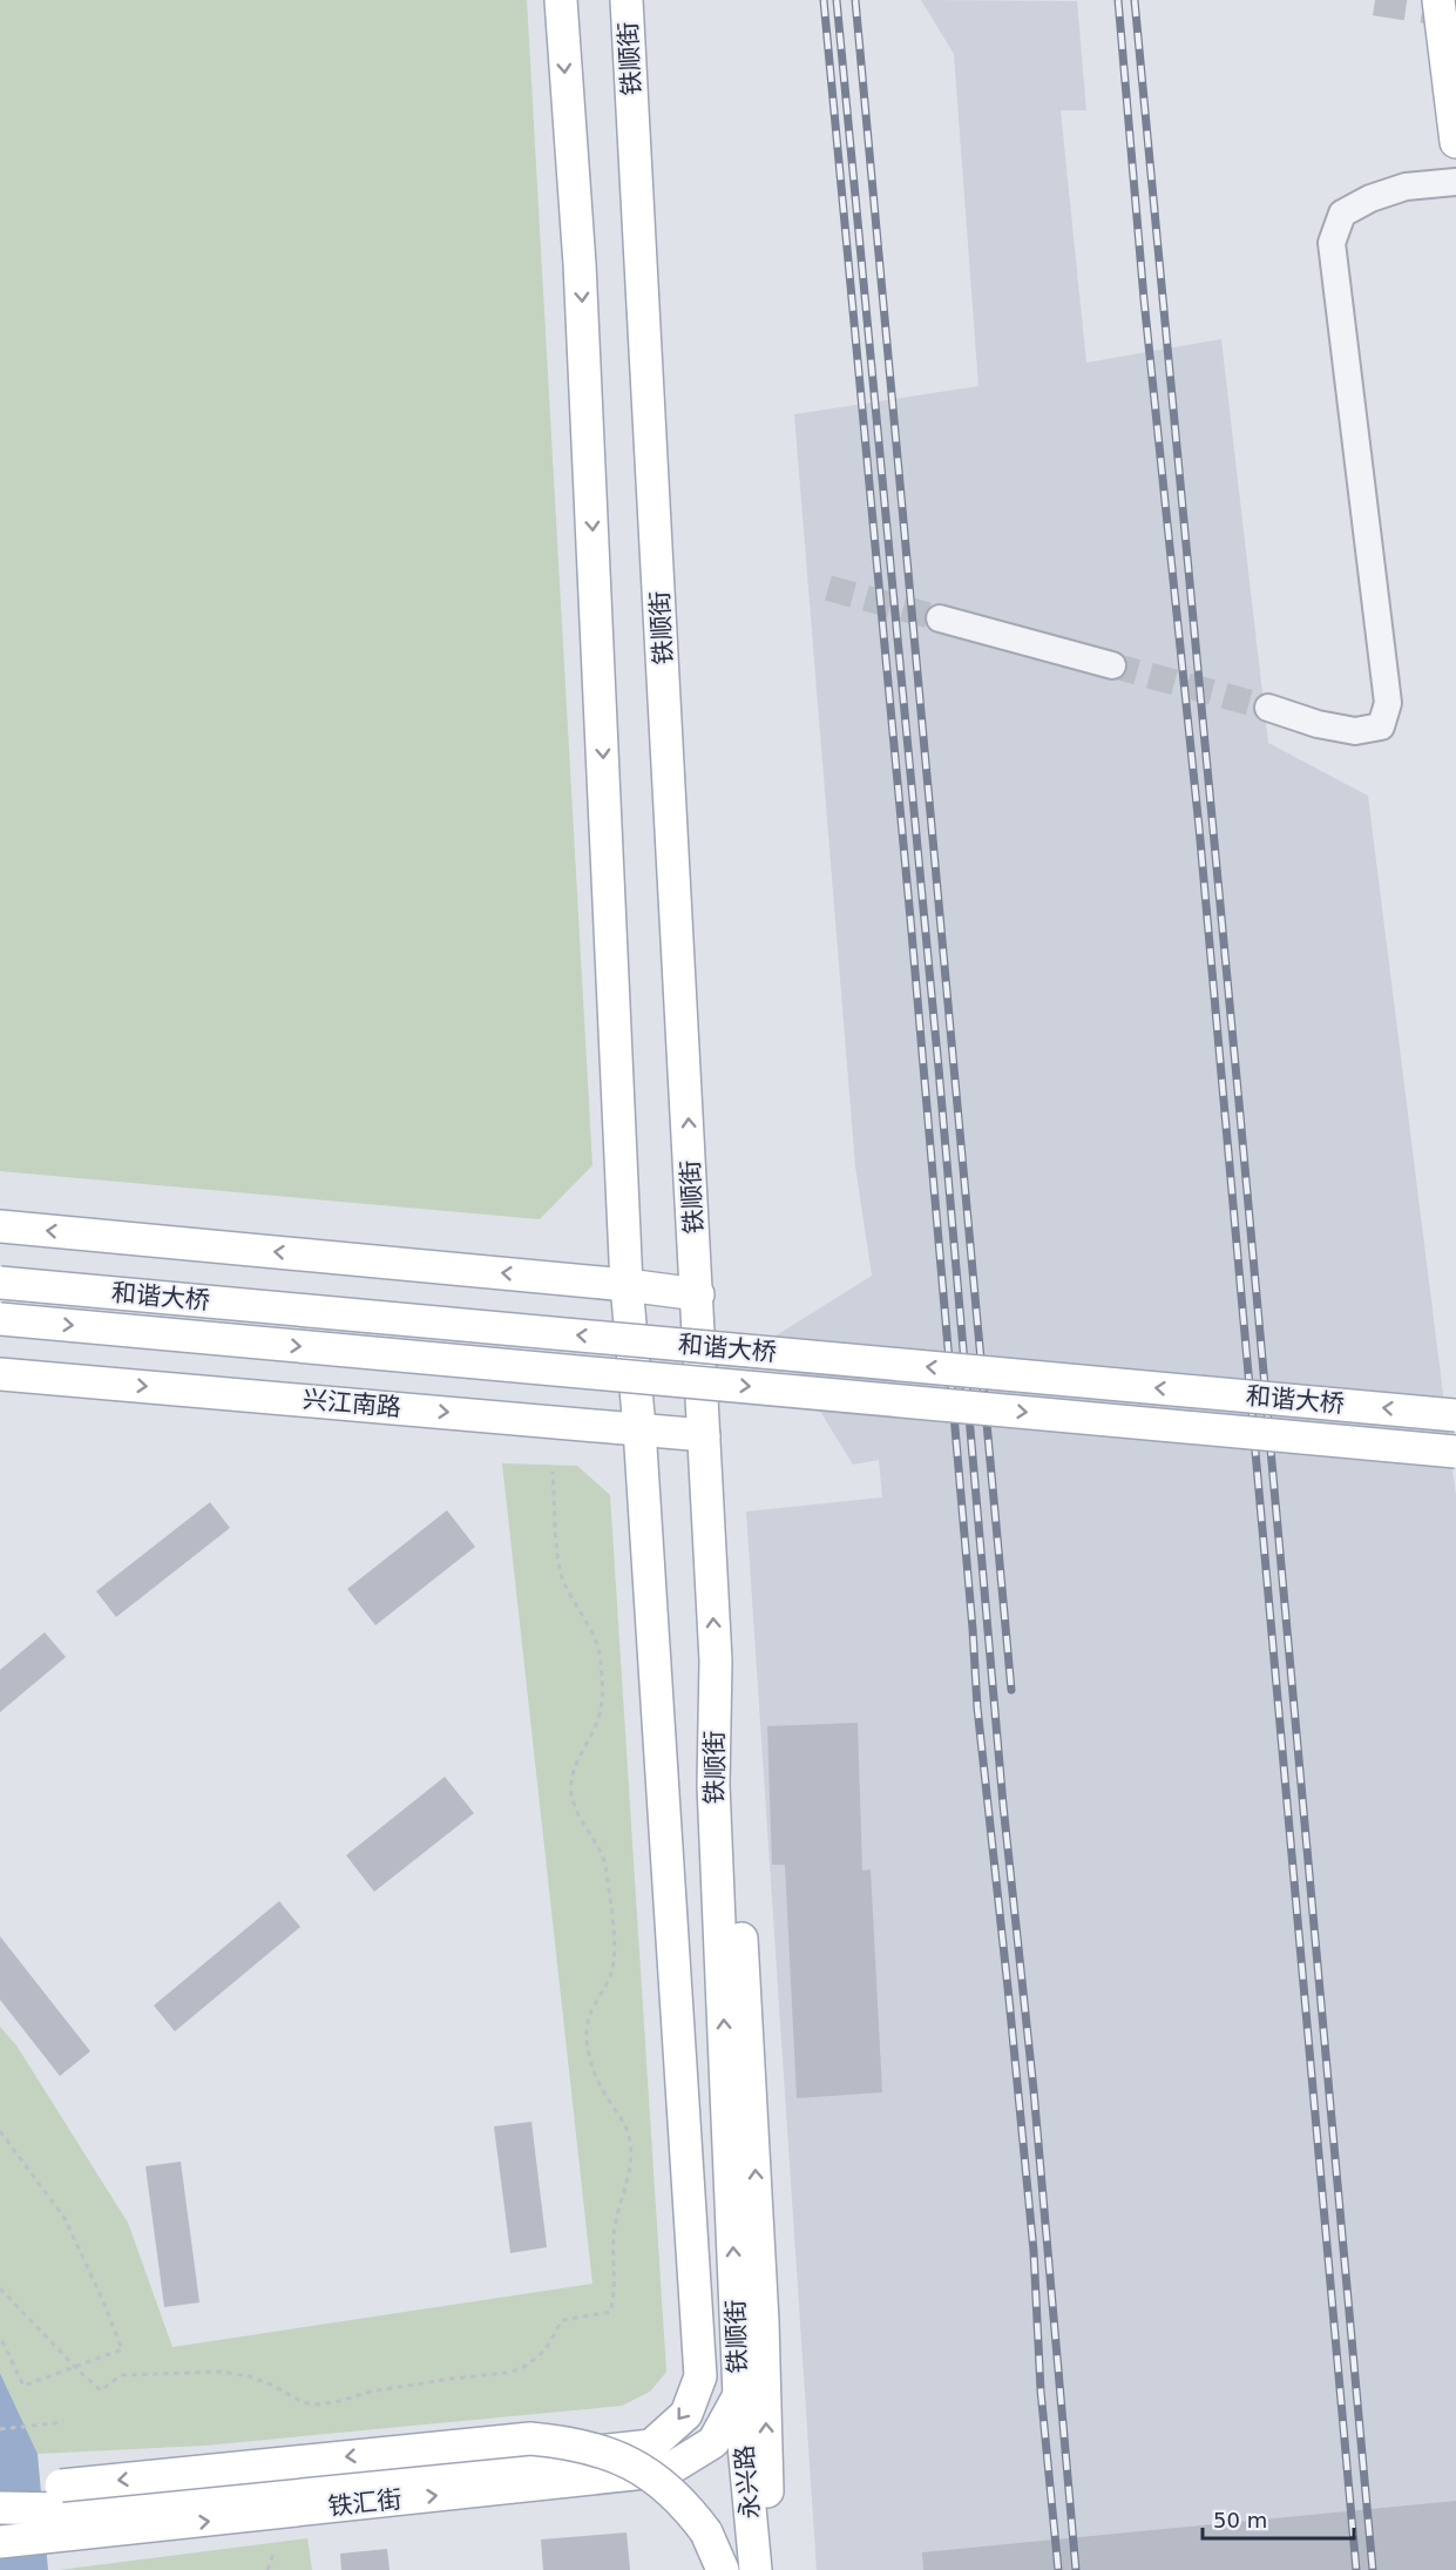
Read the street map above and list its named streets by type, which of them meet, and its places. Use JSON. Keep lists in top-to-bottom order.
{
  "streets": {
    "main road": [
      "铁顺街",
      "和谐大桥",
      "兴江南路",
      "永兴路",
      "铁汇街"
    ]
  },
  "crossings": [
    ["铁顺街", "兴江南路"],
    ["铁顺街", "永兴路"],
    ["铁顺街", "铁汇街"]
  ],
  "scale_bar": "50 m"
}
